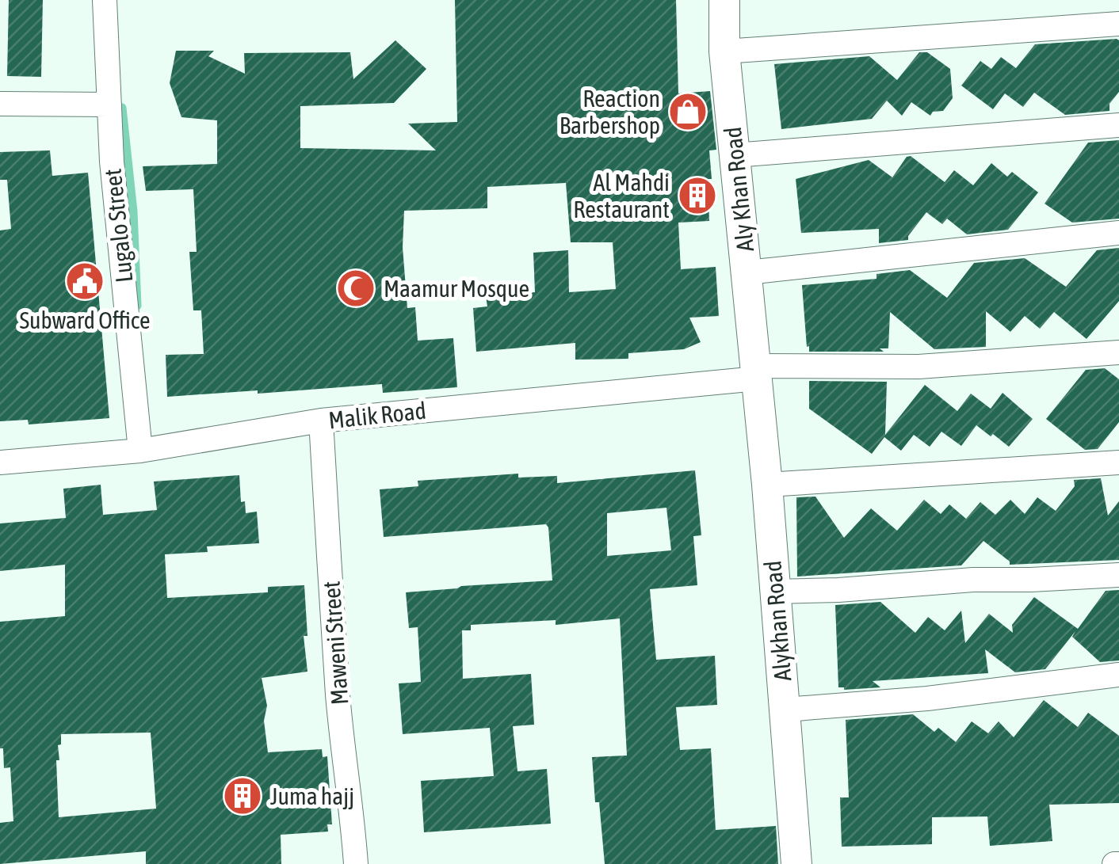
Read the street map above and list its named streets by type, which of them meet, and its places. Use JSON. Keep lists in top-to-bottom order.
{
  "streets": {
    "street": [
      "Aly Khan Road",
      "Lugalo Street",
      "Malik Road",
      "Alykhan Road",
      "Maweni Street"
    ]
  },
  "crossings": [
    ["Aly Khan Road", "Malik Road"],
    ["Aly Khan Road", "Alykhan Road"],
    ["Lugalo Street", "Malik Road"],
    ["Malik Road", "Alykhan Road"],
    ["Malik Road", "Maweni Street"]
  ],
  "places": {
    "shop": ["Reaction Barbershop"],
    "building": ["Al Mahdi Restaurant", "Juma hajj"],
    "public building": ["Subward Office"],
    "mosque": ["Maamur Mosque"]
  }
}
